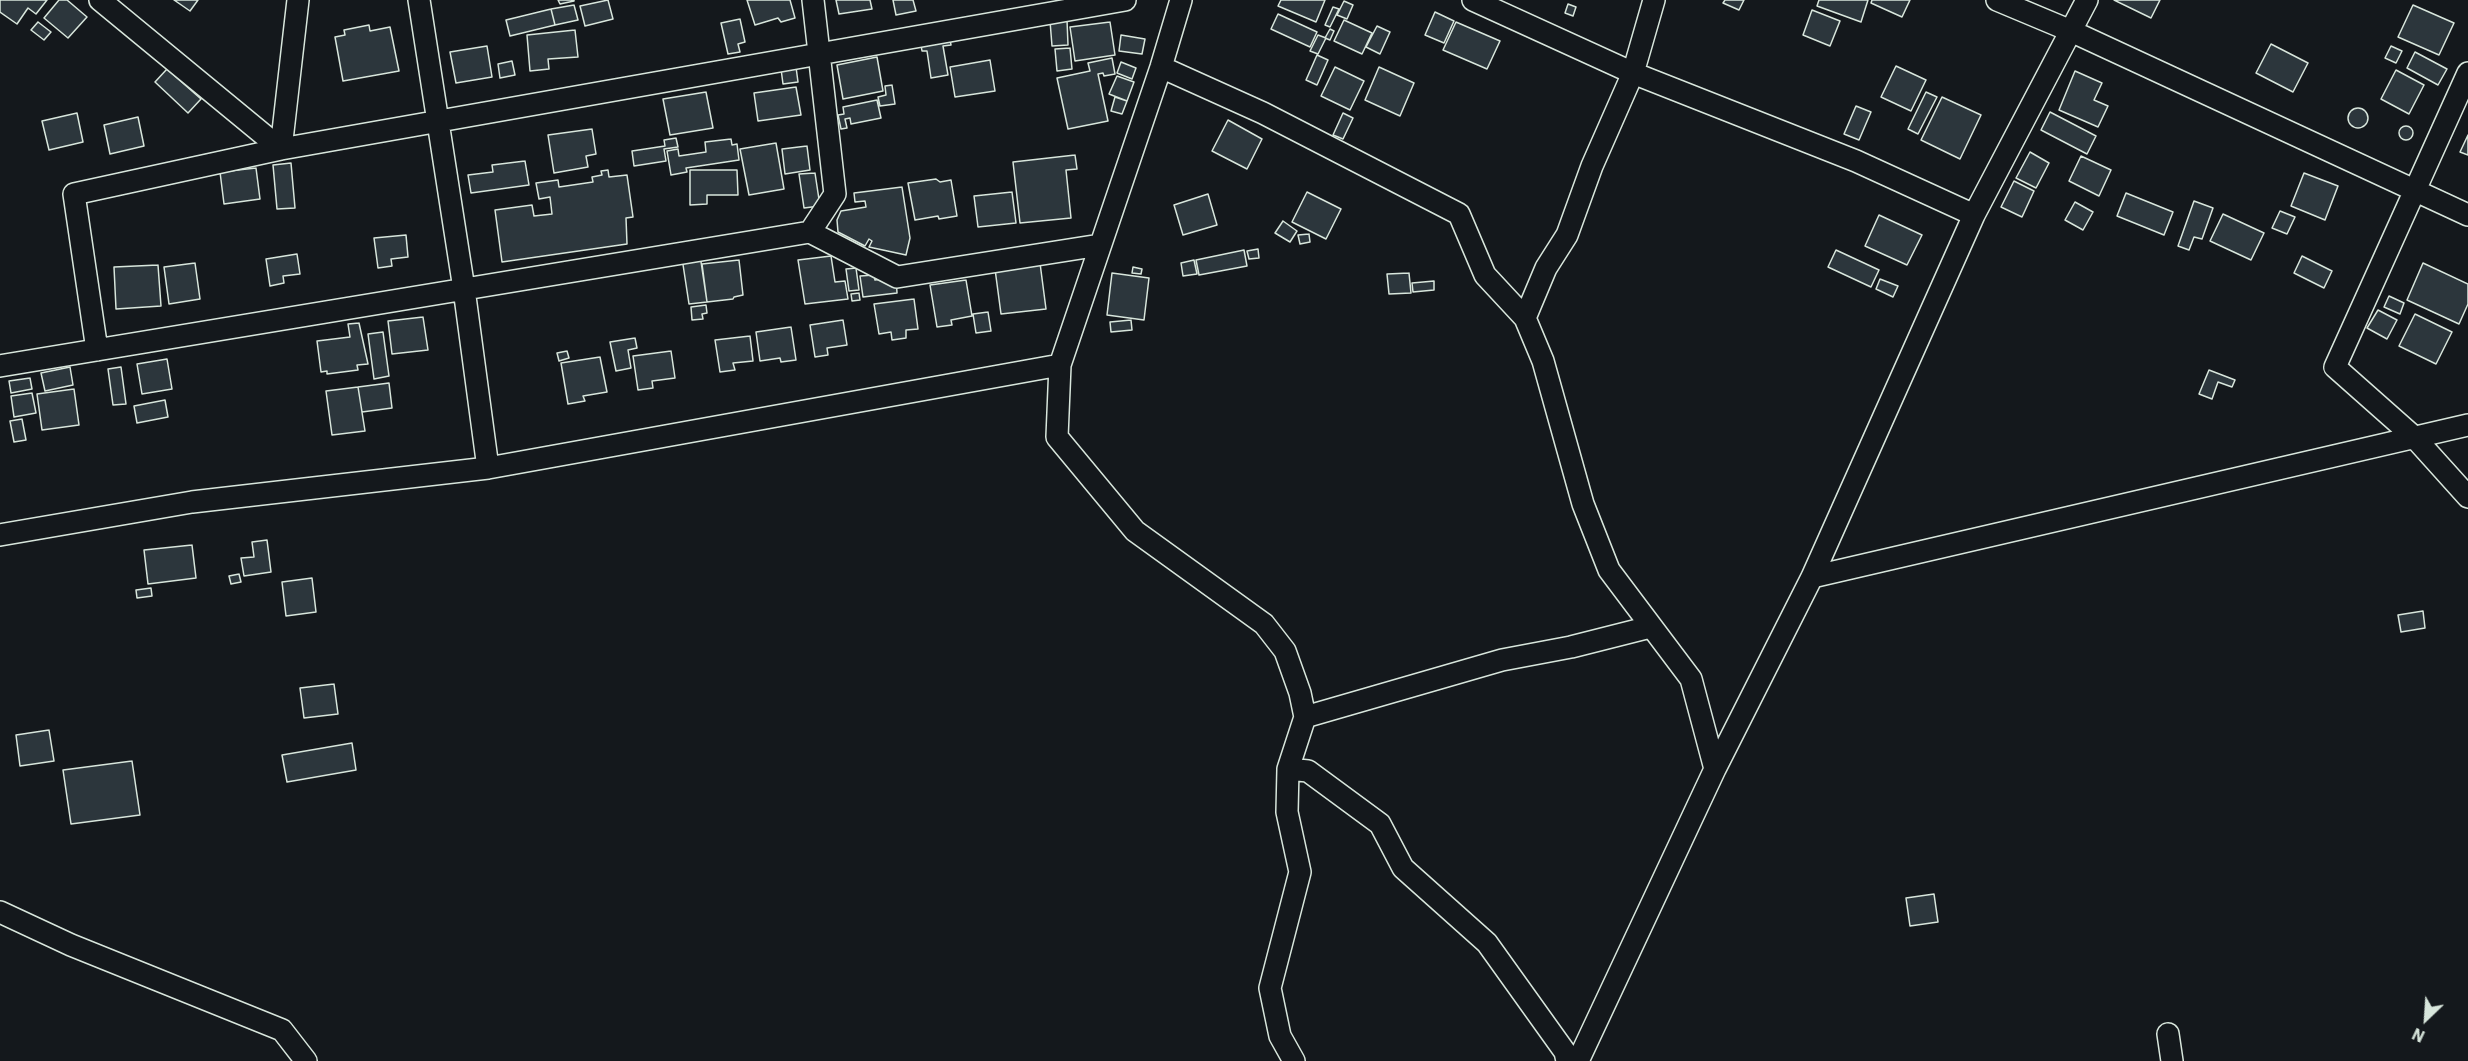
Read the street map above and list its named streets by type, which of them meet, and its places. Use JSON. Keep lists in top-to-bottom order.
{
  "north": "bottom left"
}
